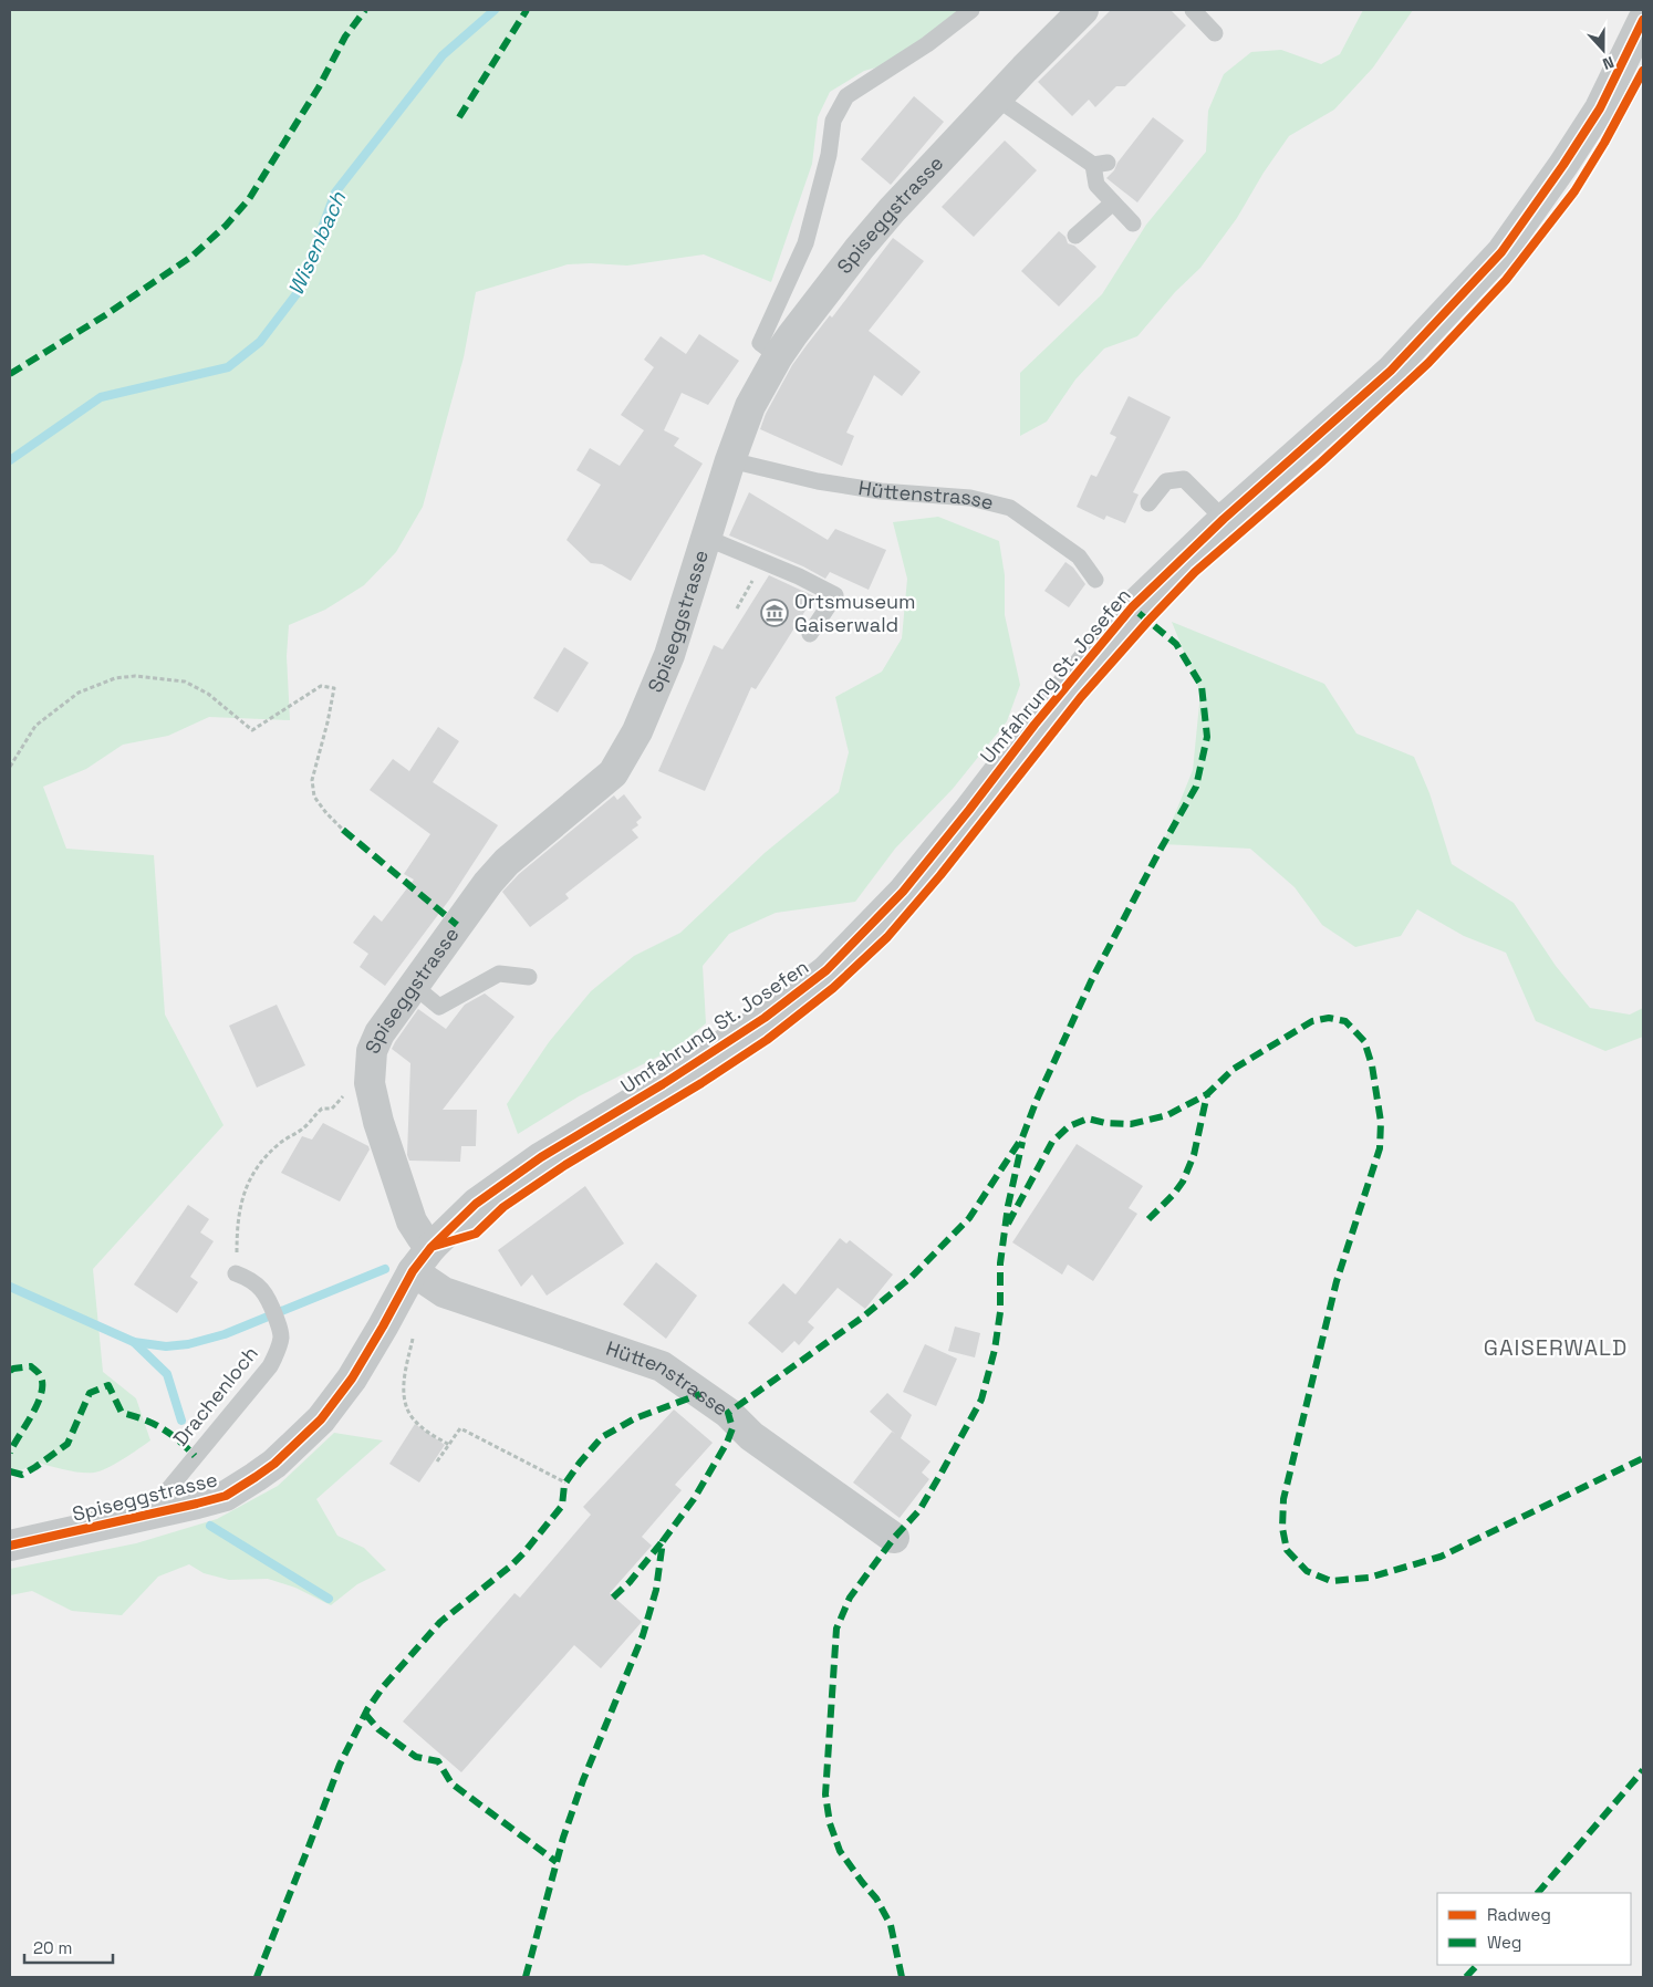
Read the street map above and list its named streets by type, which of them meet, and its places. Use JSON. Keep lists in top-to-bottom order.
{
  "streets": {
    "street": ["Spiseggstrasse", "Hüttenstrasse", "Umfahrung St. Josefen"],
    "lane": ["Drachenloch"]
  },
  "crossings": [
    ["Spiseggstrasse", "Hüttenstrasse"],
    ["Spiseggstrasse", "Umfahrung St. Josefen"],
    ["Spiseggstrasse", "Drachenloch"],
    ["Hüttenstrasse", "Umfahrung St. Josefen"]
  ],
  "districts": ["GAISERWALD"],
  "water": ["Wisenbach"],
  "places": {
    "museum": ["Ortsmuseum Gaiserwald"]
  },
  "legend": ["Radweg", "Weg"],
  "scale_bar": "20 m",
  "north": "bottom"
}
